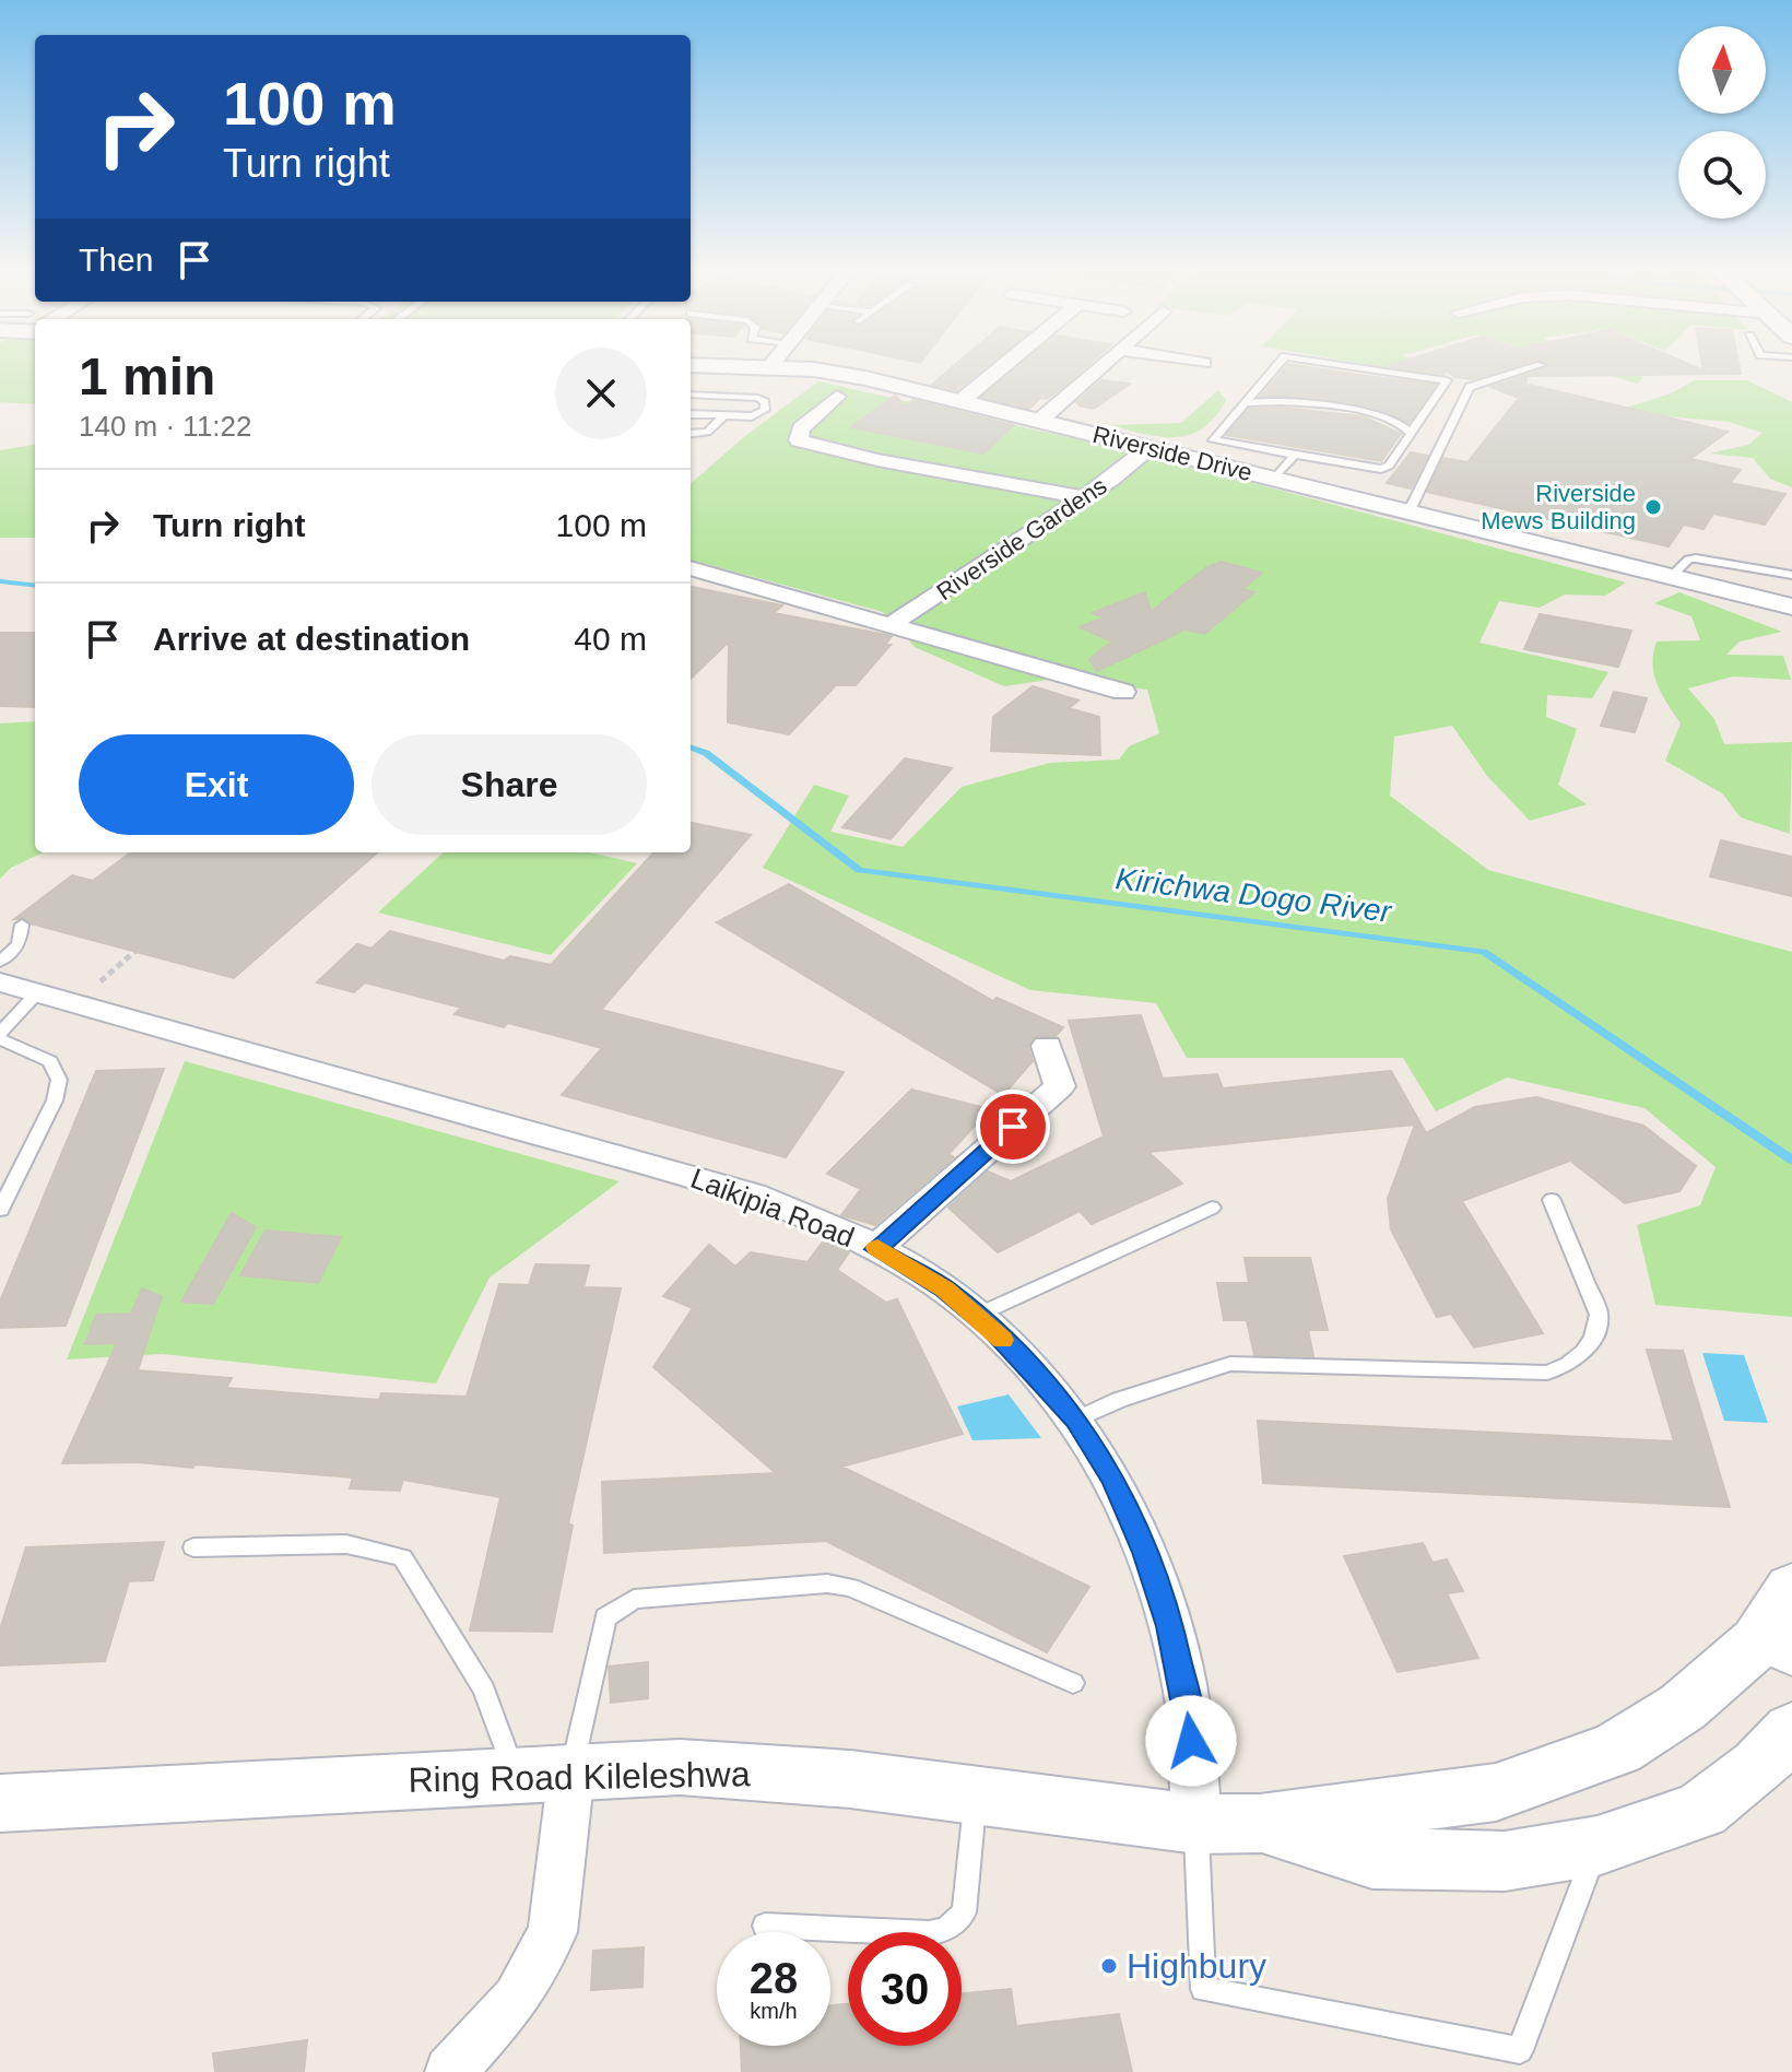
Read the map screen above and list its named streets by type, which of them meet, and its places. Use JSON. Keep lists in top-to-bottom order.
{
  "streets": {
    "main road": ["Ring Road Kileleshwa"],
    "street": ["Riverside Drive", "Riverside Gardens", "Laikipia Road"]
  },
  "crossings": [
    ["Riverside Drive", "Riverside Gardens"],
    ["Laikipia Road", "Ring Road Kileleshwa"]
  ],
  "water": ["Kirichwa Dogo River"],
  "places": ["Riverside Mews Building", "Highbury"],
  "north": "top",
  "page": {
    "turn": ["100 m", "Turn right"],
    "then": "Then",
    "heading": ["1 min", "140 m · 11:22"],
    "list": [
      {
        "name": "Turn right",
        "value": "100 m"
      },
      {
        "name": "Arrive at destination",
        "value": "40 m"
      }
    ],
    "buttons": ["Exit", "Share"],
    "speed": "28 km/h",
    "limit": "30"
  }
}
